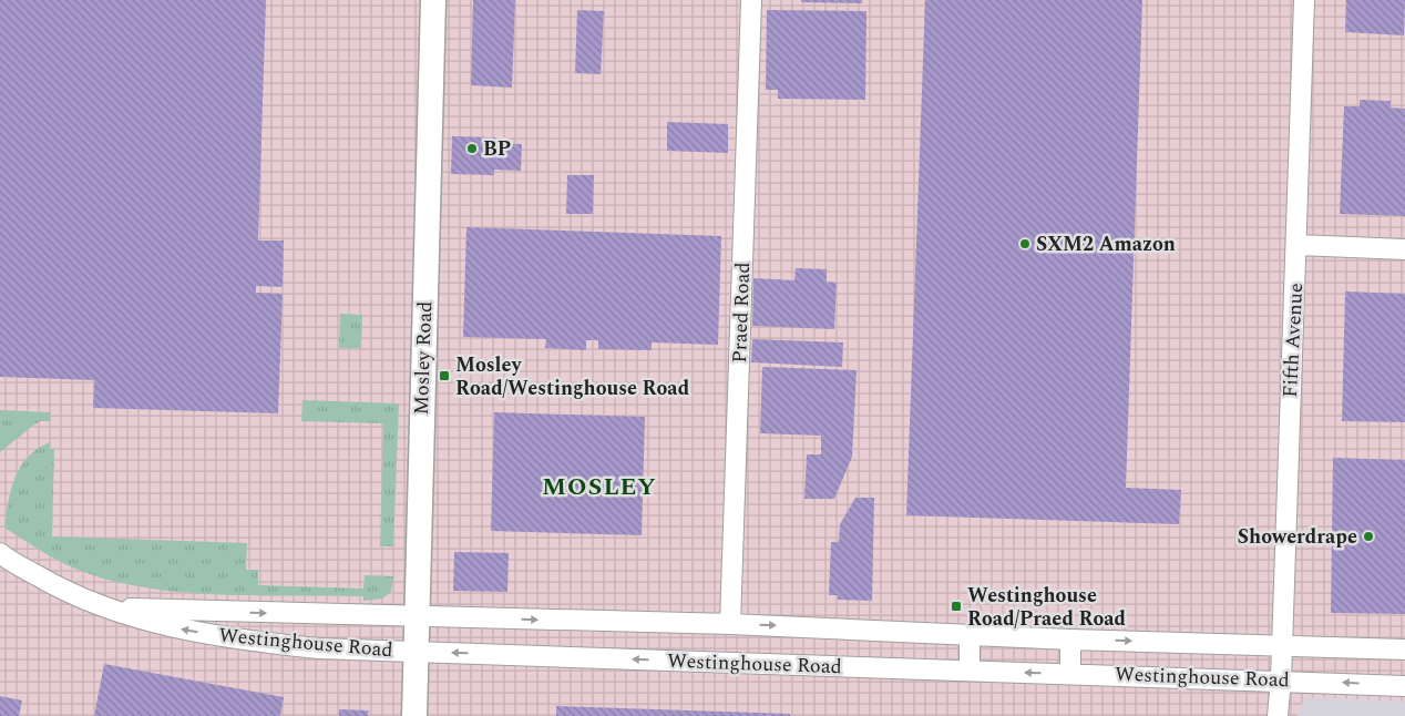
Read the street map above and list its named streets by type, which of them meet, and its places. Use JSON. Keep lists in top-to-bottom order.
{
  "streets": {
    "main road": ["Mosley Road"],
    "street": ["Praed Road", "Fifth Avenue", "Westinghouse Road"]
  },
  "crossings": [
    ["Praed Road", "Westinghouse Road"],
    ["Fifth Avenue", "Westinghouse Road"],
    ["Mosley Road", "Westinghouse Road"]
  ],
  "districts": ["MOSLEY"],
  "places": {
    "other": ["BP", "SXM2 Amazon", "Showerdrape"],
    "transit": ["Mosley Road/Westinghouse Road", "Westinghouse Road/Praed Road"]
  }
}
